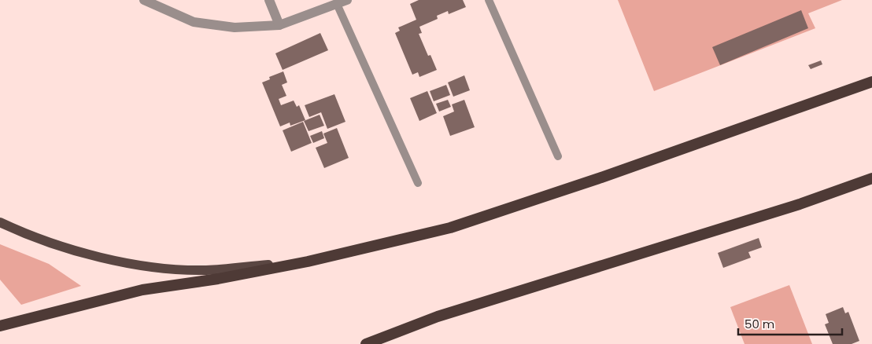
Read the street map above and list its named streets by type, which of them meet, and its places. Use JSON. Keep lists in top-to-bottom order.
{
  "scale_bar": "50 m"
}
